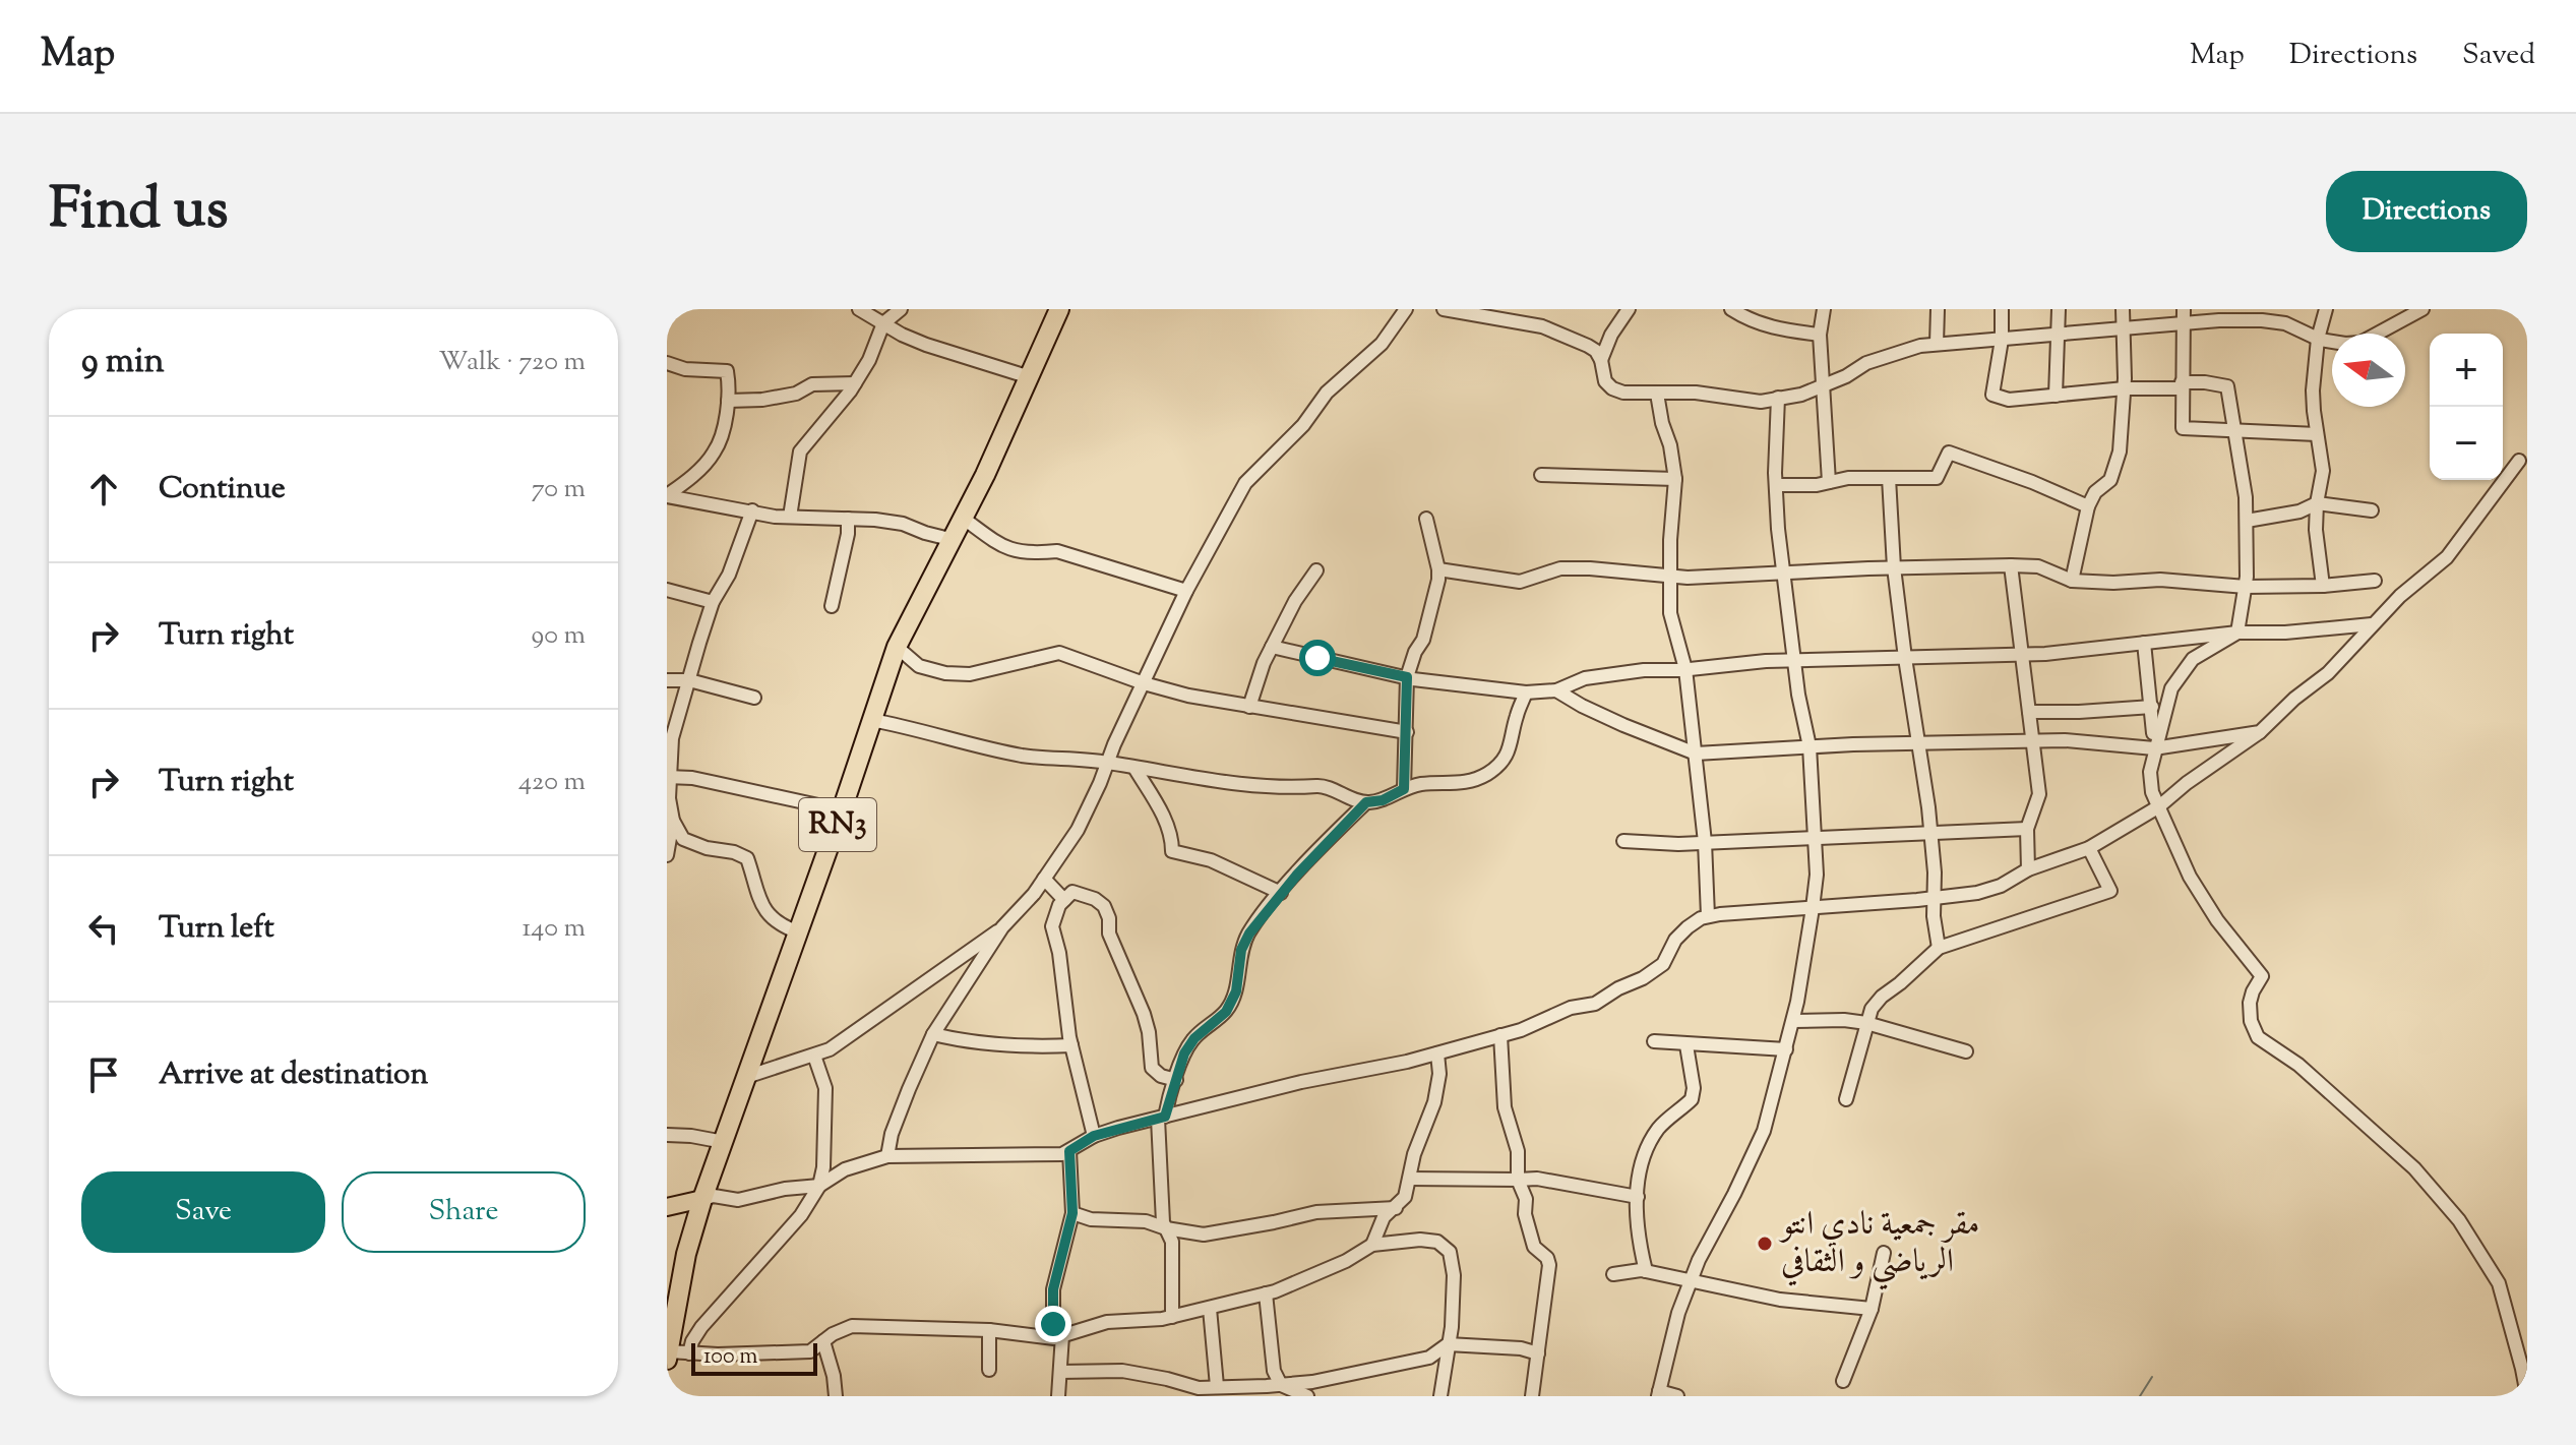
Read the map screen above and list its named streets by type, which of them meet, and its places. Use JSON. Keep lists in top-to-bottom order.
{
  "streets": {
    "highway": ["RN3"]
  },
  "places": ["مقر جمعية نادي انتو الرياضي و الثقافي"],
  "scale_bar": "100 m",
  "north": "left",
  "page": {
    "header": "Map",
    "nav": ["Map", "Directions", "Saved"],
    "title": "Find us",
    "buttons": [
      "Directions",
      ["Save", "Share"]
    ],
    "heading": ["9 min", "Walk · 720 m"],
    "map_buttons": ["+", "−"],
    "list": [
      ["Continue", "70 m"],
      ["Turn right", "90 m"],
      ["Turn right", "420 m"],
      ["Turn left", "140 m"],
      "Arrive at destination"
    ],
    "scale": "100 m"
  }
}
